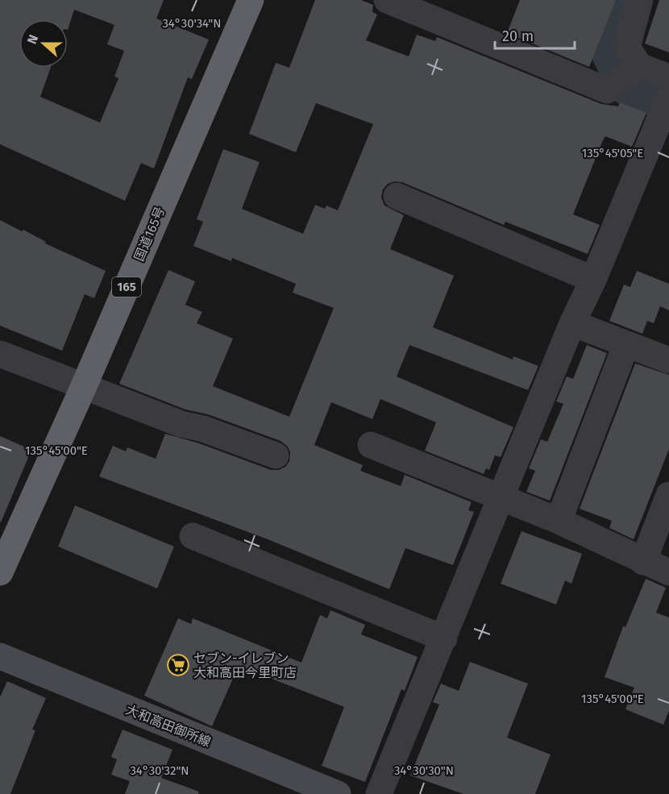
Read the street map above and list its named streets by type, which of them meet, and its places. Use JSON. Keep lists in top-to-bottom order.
{
  "streets": {
    "highway": ["国道165号", "165"],
    "main road": ["大和高田御所線"]
  },
  "places": {
    "supermarket": ["セブン-イレブン 大和高田今里町店"]
  },
  "scale_bar": "20 m",
  "north": "left",
  "coordinates": [
    "34°30'34\"N",
    "135°45'05\"E",
    "135°45'00\"E",
    "34°30'32\"N",
    "34°30'30\"N"
  ]
}
